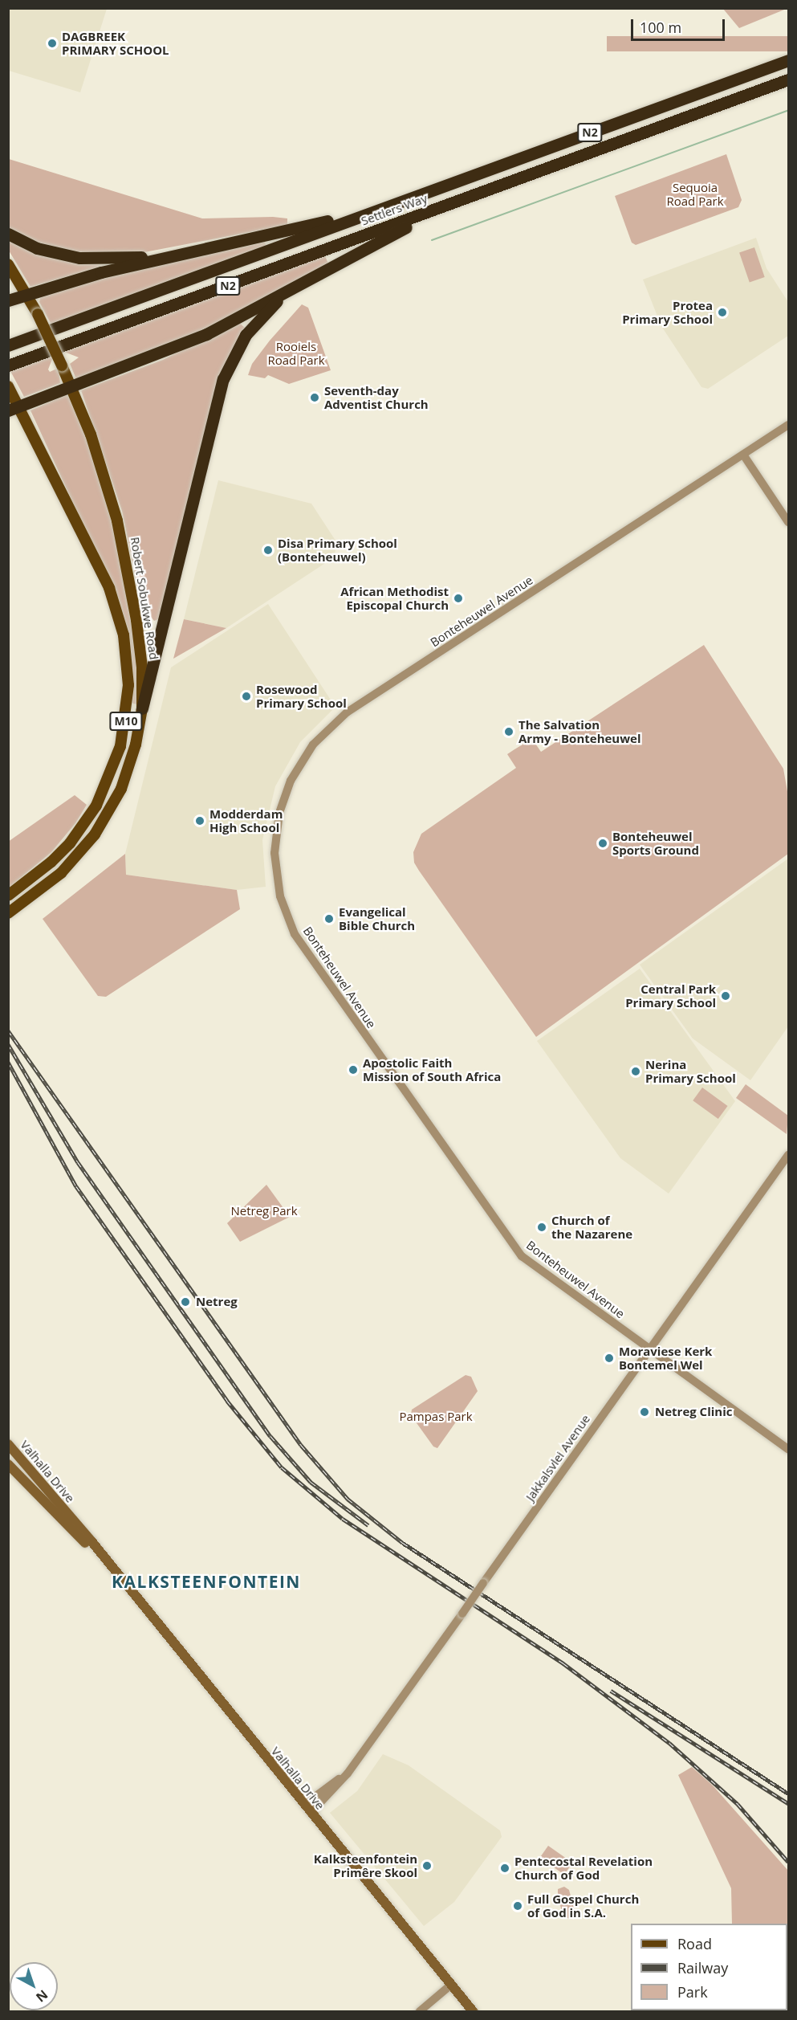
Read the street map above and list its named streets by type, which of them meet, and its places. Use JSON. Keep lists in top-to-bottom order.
{
  "streets": {
    "highway": ["N2", "Settlers Way"],
    "main road": ["Robert Sobukwe Road", "M10", "Valhalla Drive"],
    "street": ["Bonteheuwel Avenue", "Jakkalsvlei Avenue"]
  },
  "crossings": [
    ["Robert Sobukwe Road", "M10"],
    ["Bonteheuwel Avenue", "Jakkalsvlei Avenue"],
    ["Jakkalsvlei Avenue", "Valhalla Drive"]
  ],
  "districts": ["KALKSTEENFONTEIN"],
  "parks": [
    "Sequoia Road Park",
    "Rooiels Road Park",
    "Netreg Park",
    "Pampas Park"
  ],
  "places": [
    "DAGBREEK PRIMARY SCHOOL",
    "Protea Primary School",
    "Seventh-day Adventist Church",
    "Disa Primary School (Bonteheuwel)",
    "African Methodist Episcopal Church",
    "Rosewood Primary School",
    "The Salvation Army - Bonteheuwel",
    "Modderdam High School",
    "Bonteheuwel Sports Ground",
    "Evangelical Bible Church",
    "Central Park Primary School",
    "Apostolic Faith Mission of South Africa",
    "Nerina Primary School",
    "Church of the Nazarene",
    "Netreg",
    "Moraviese Kerk Bontemel Wel",
    "Netreg Clinic",
    "Kalksteenfontein Primêre Skool",
    "Pentecostal Revelation Church of God",
    "Full Gospel Church of God in S.A."
  ],
  "legend": ["Road", "Railway", "Park"],
  "scale_bar": "100 m",
  "north": "bottom right"
}
